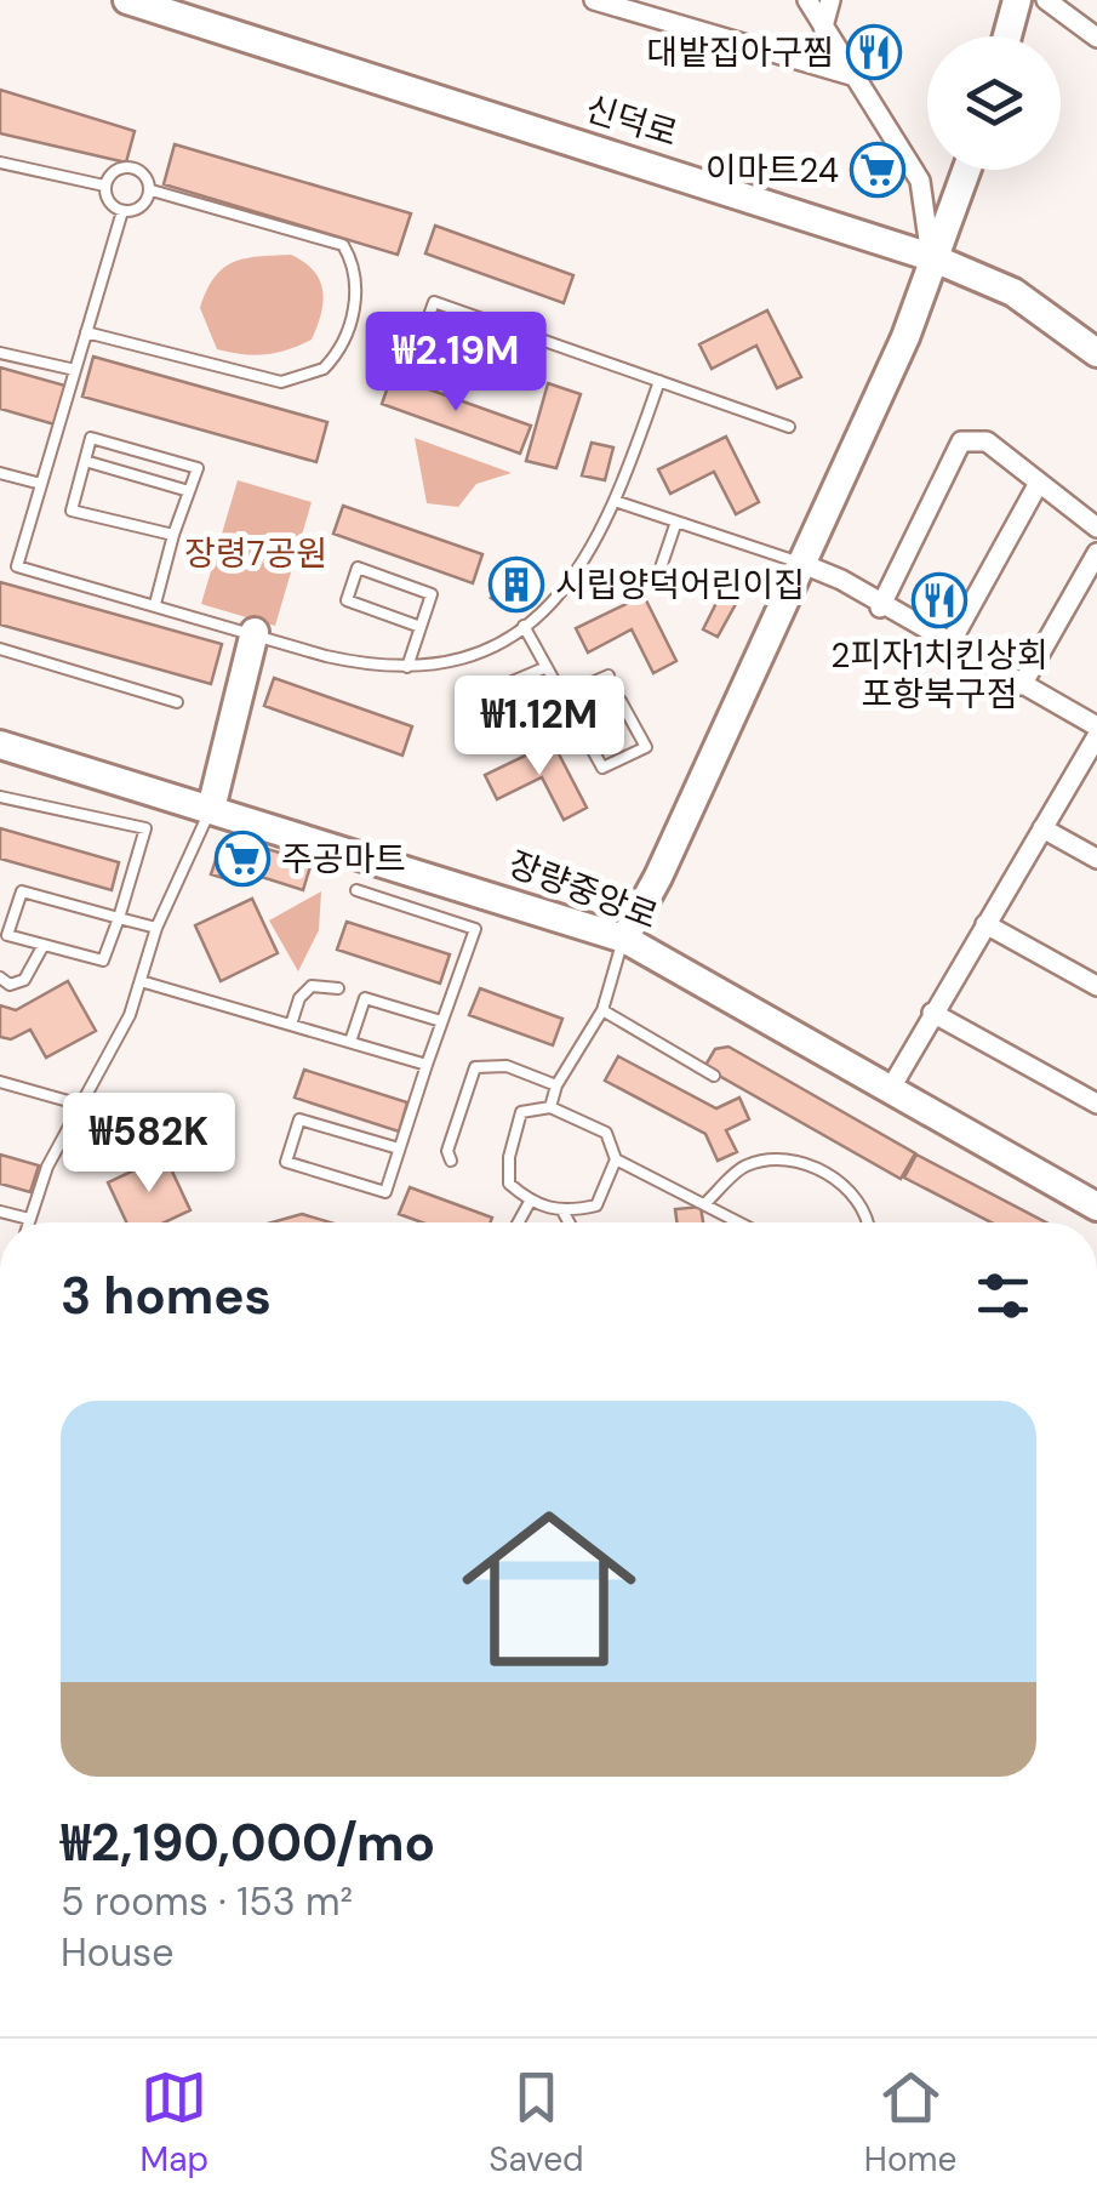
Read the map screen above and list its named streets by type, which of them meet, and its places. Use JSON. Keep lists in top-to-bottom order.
{
  "streets": {
    "street": ["신덕로", "장량중앙로"]
  },
  "parks": ["장령7공원"],
  "places": {
    "restaurant": ["대밭집아구찜", "2피자1치킨상회 포항북구점"],
    "supermarket": ["이마트24", "주공마트"],
    "building": ["시립양덕어린이집"]
  },
  "page": {
    "price": ["₩2.19M", "₩1.12M", "₩582K"],
    "heading": "3 homes",
    "list": [
      {
        "name": "₩2,190,000/mo",
        "note": "5 rooms · 153 m² · House"
      }
    ],
    "tabs": ["Map", "Saved", "Home"]
  }
}
